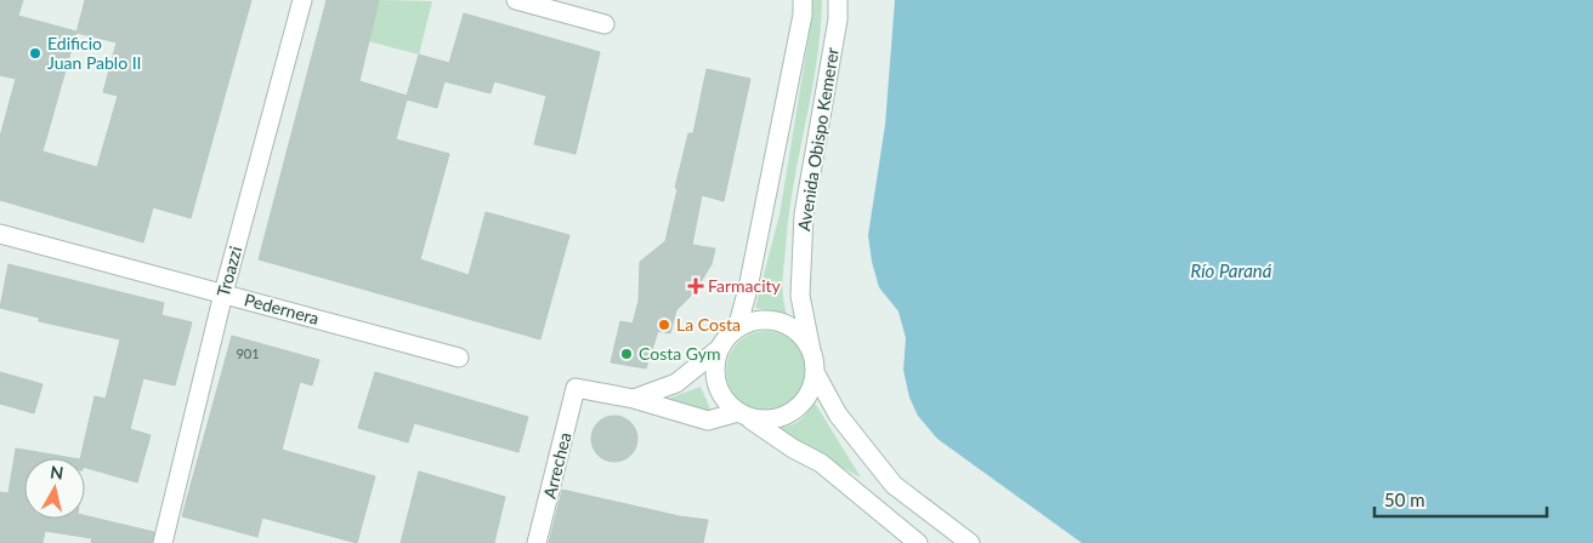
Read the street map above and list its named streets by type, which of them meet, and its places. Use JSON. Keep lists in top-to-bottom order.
{
  "streets": {
    "street": [
      "Avenida Obispo Kemerer",
      "Troazzi",
      "Pedernera",
      "Arrechea"
    ]
  },
  "crossings": [
    ["Troazzi", "Pedernera"]
  ],
  "water": ["Río Paraná"],
  "places": {
    "other": ["Edificio Juan Pablo II", "La Costa", "Costa Gym"],
    "health": ["Farmacity"]
  },
  "house_numbers": ["901"],
  "scale_bar": "50 m",
  "north": "top"
}
